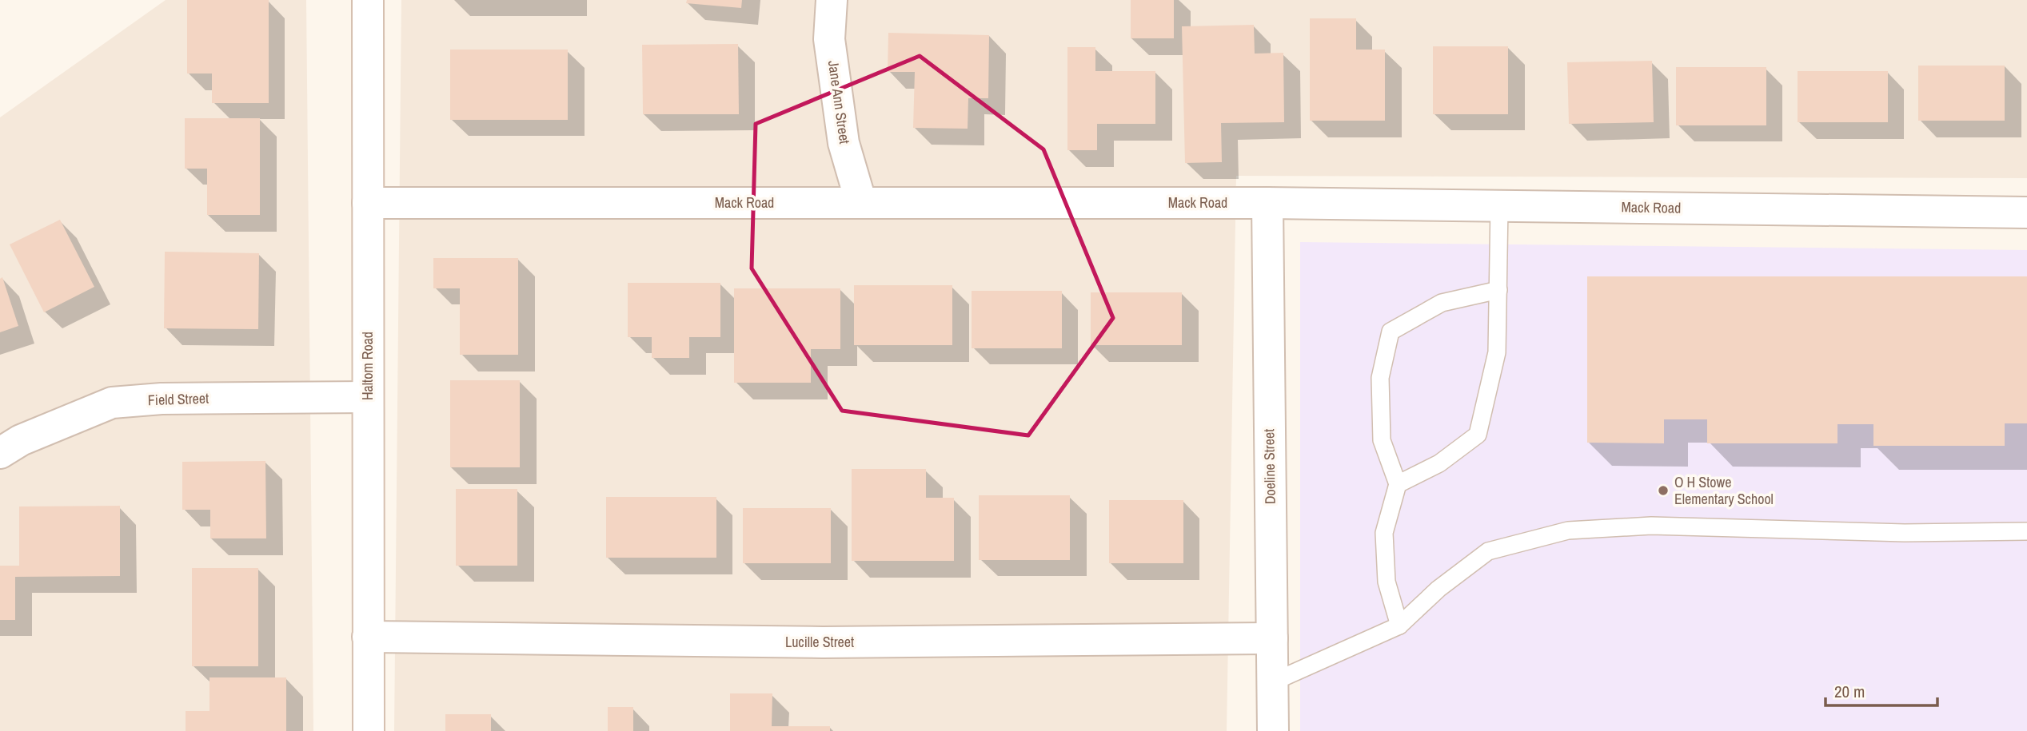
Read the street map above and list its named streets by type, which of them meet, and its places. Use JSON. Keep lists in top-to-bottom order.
{
  "streets": {
    "street": [
      "Jane Ann Street",
      "Mack Road",
      "Haltom Road",
      "Field Street",
      "Doeline Street",
      "Lucille Street"
    ]
  },
  "crossings": [
    ["Jane Ann Street", "Mack Road"],
    ["Mack Road", "Haltom Road"],
    ["Mack Road", "Doeline Street"],
    ["Haltom Road", "Field Street"],
    ["Haltom Road", "Lucille Street"],
    ["Doeline Street", "Lucille Street"]
  ],
  "places": ["O H Stowe Elementary School"],
  "scale_bar": "20 m"
}
